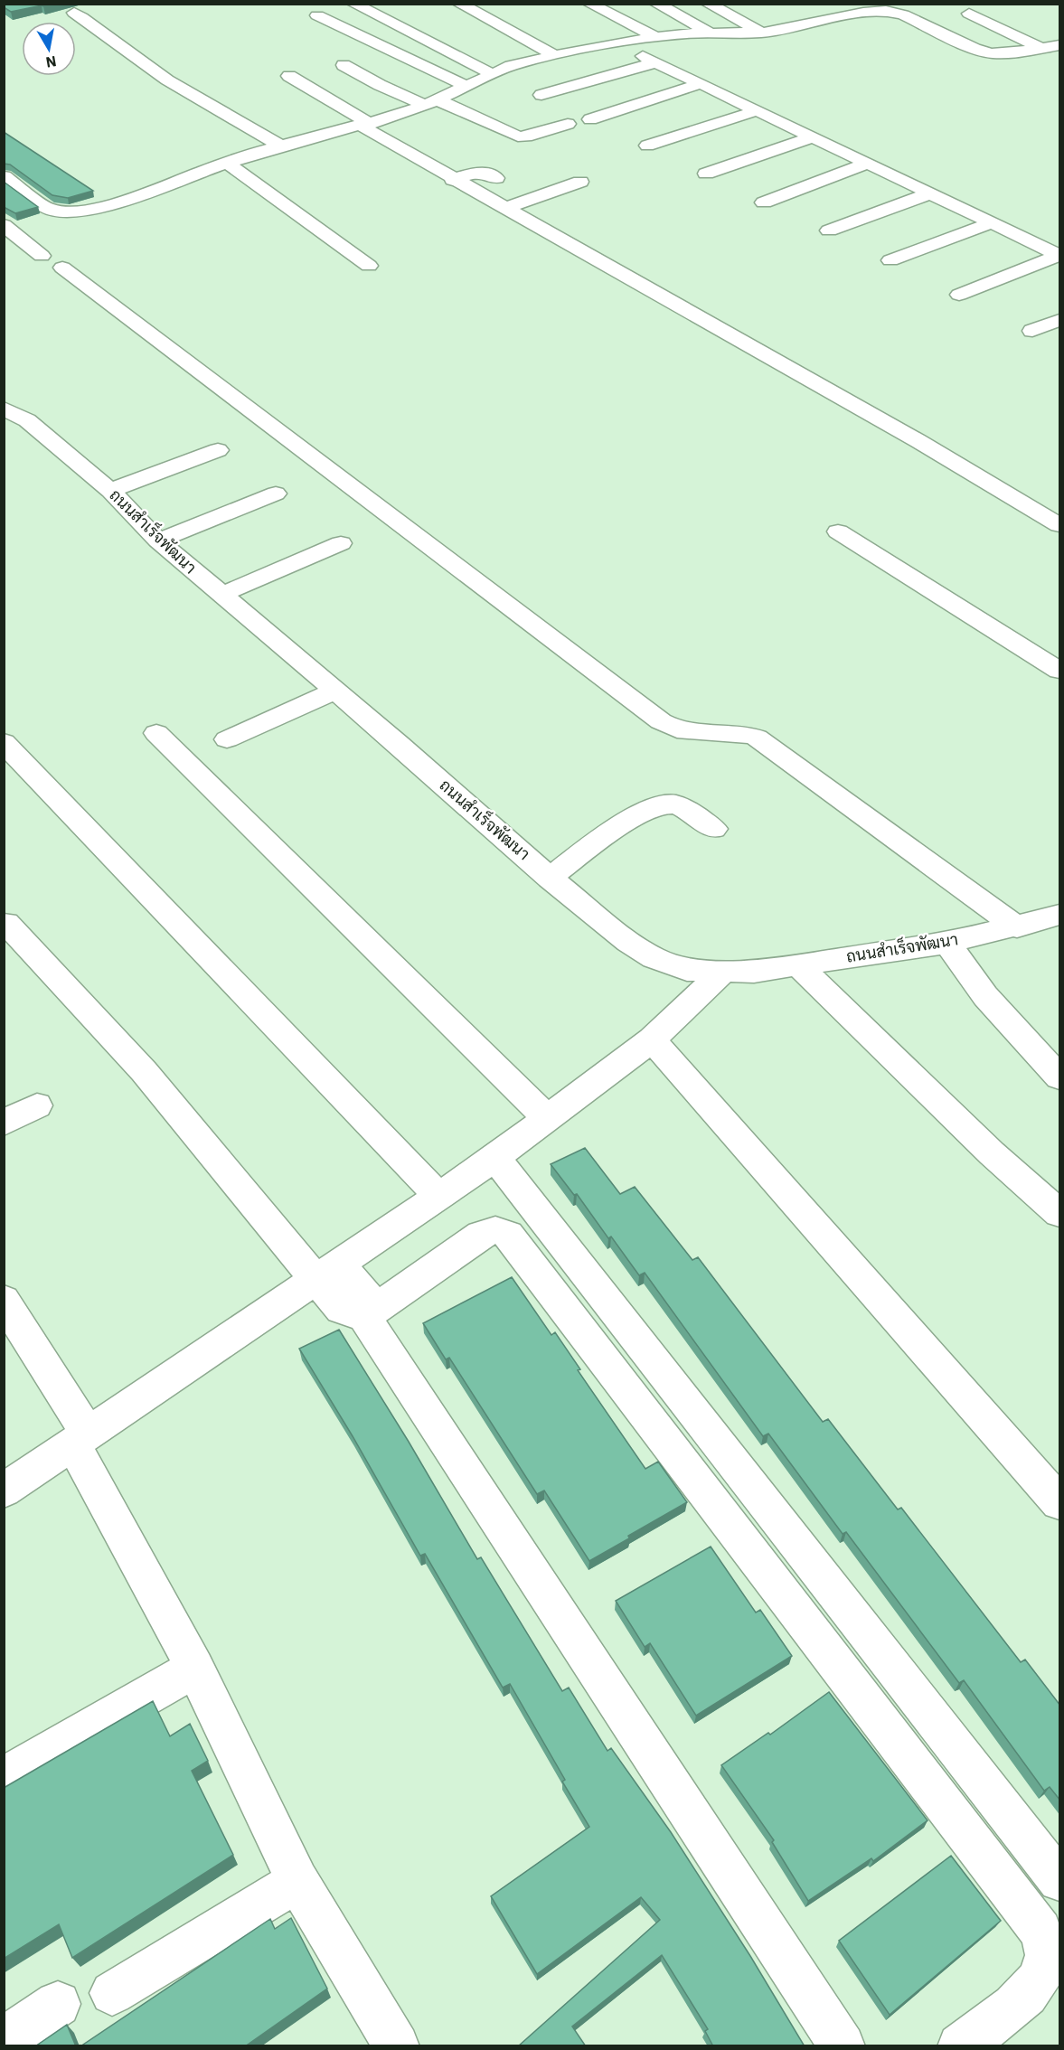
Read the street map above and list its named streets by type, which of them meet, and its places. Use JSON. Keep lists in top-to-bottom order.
{
  "streets": {
    "street": ["ถนนสำเร็จพัฒนา"]
  },
  "north": "bottom"
}
